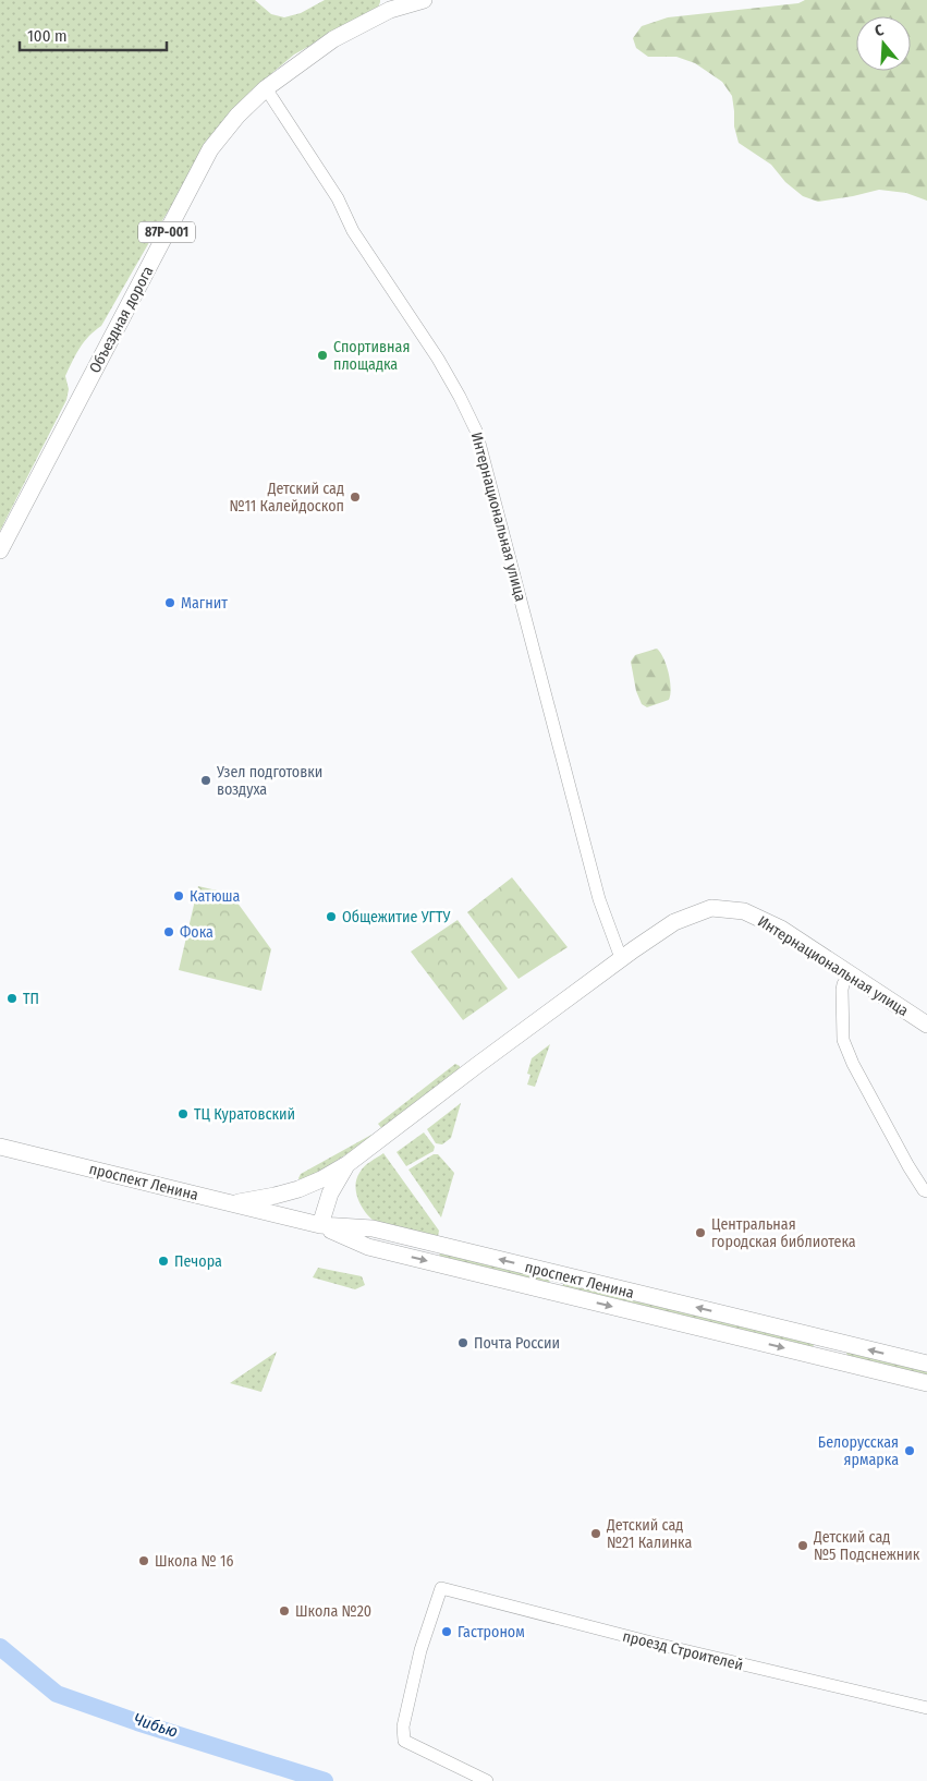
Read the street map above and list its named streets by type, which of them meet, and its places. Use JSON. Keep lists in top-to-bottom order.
{
  "streets": {
    "main road": [
      "87Р-001",
      "Объездная дорога",
      "Интернациональная улица",
      "проспект Ленина"
    ],
    "street": ["проезд Строителей"]
  },
  "crossings": [
    ["Объездная дорога", "Интернациональная улица"],
    ["Интернациональная улица", "проспект Ленина"]
  ],
  "water": ["Чибью"],
  "places": [
    "Спортивная площадка",
    "Детский сад №11 Калейдоскоп",
    "Магнит",
    "Узел подготовки воздуха",
    "Катюша",
    "Общежитие УГТУ",
    "Фока",
    "ТП",
    "ТЦ Куратовский",
    "Центральная городская библиотека",
    "Печора",
    "Почта России",
    "Белорусская ярмарка",
    "Детский сад №21 Калинка",
    "Детский сад №5 Подснежник",
    "Школа № 16",
    "Школа №20",
    "Гастроном"
  ],
  "scale_bar": "100 m",
  "north": "top"
}
